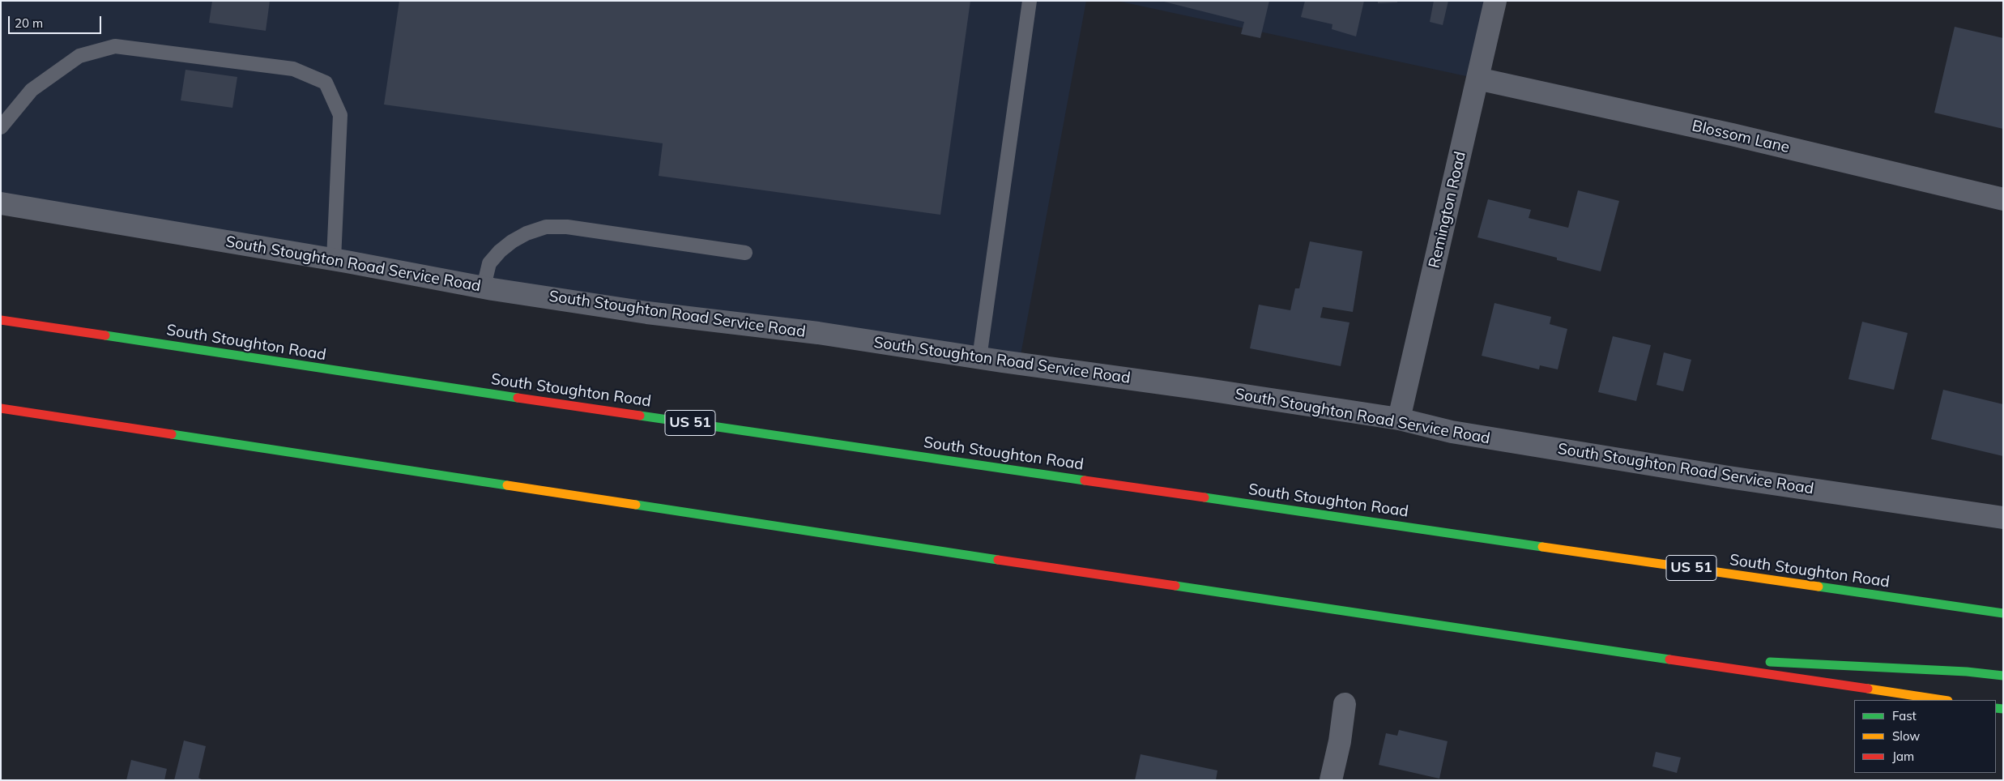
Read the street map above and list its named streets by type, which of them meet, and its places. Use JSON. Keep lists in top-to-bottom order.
{
  "streets": {
    "main road": ["South Stoughton Road", "US 51"],
    "street": ["Blossom Lane", "Remington Road", "South Stoughton Road Service Road"]
  },
  "crossings": [
    ["Blossom Lane", "Remington Road"],
    ["Remington Road", "South Stoughton Road Service Road"]
  ],
  "legend": ["Fast", "Slow", "Jam"],
  "scale_bar": "20 m"
}
